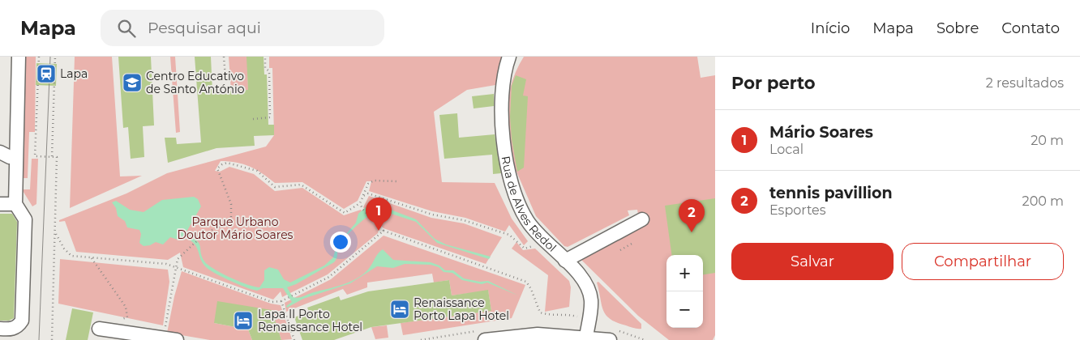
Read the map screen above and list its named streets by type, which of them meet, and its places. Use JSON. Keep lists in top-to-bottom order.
{
  "streets": {
    "street": ["Rua de Alves Redol"]
  },
  "parks": ["Parque Urbano Doutor Mário Soares"],
  "places": {
    "station": ["Lapa"],
    "school or university": ["Centro Educativo de Santo António"],
    "hotel": ["Renaissance Porto Lapa Hotel", "Lapa II Porto Renaissance Hotel"]
  },
  "page": {
    "header": "Mapa",
    "search": "Pesquisar aqui",
    "nav": [
      "Início",
      "Mapa",
      "Sobre",
      "Contato"
    ],
    "heading": ["Por perto", "2 resultados"],
    "list": [
      {
        "mark": "1",
        "name": "Mário Soares",
        "note": "Local",
        "value": "20 m"
      },
      {
        "mark": "2",
        "name": "tennis pavillion",
        "note": "Esportes",
        "value": "200 m"
      }
    ],
    "pins": ["1", "2"],
    "buttons": ["Salvar", "Compartilhar"],
    "map_buttons": ["+", "−"]
  }
}
